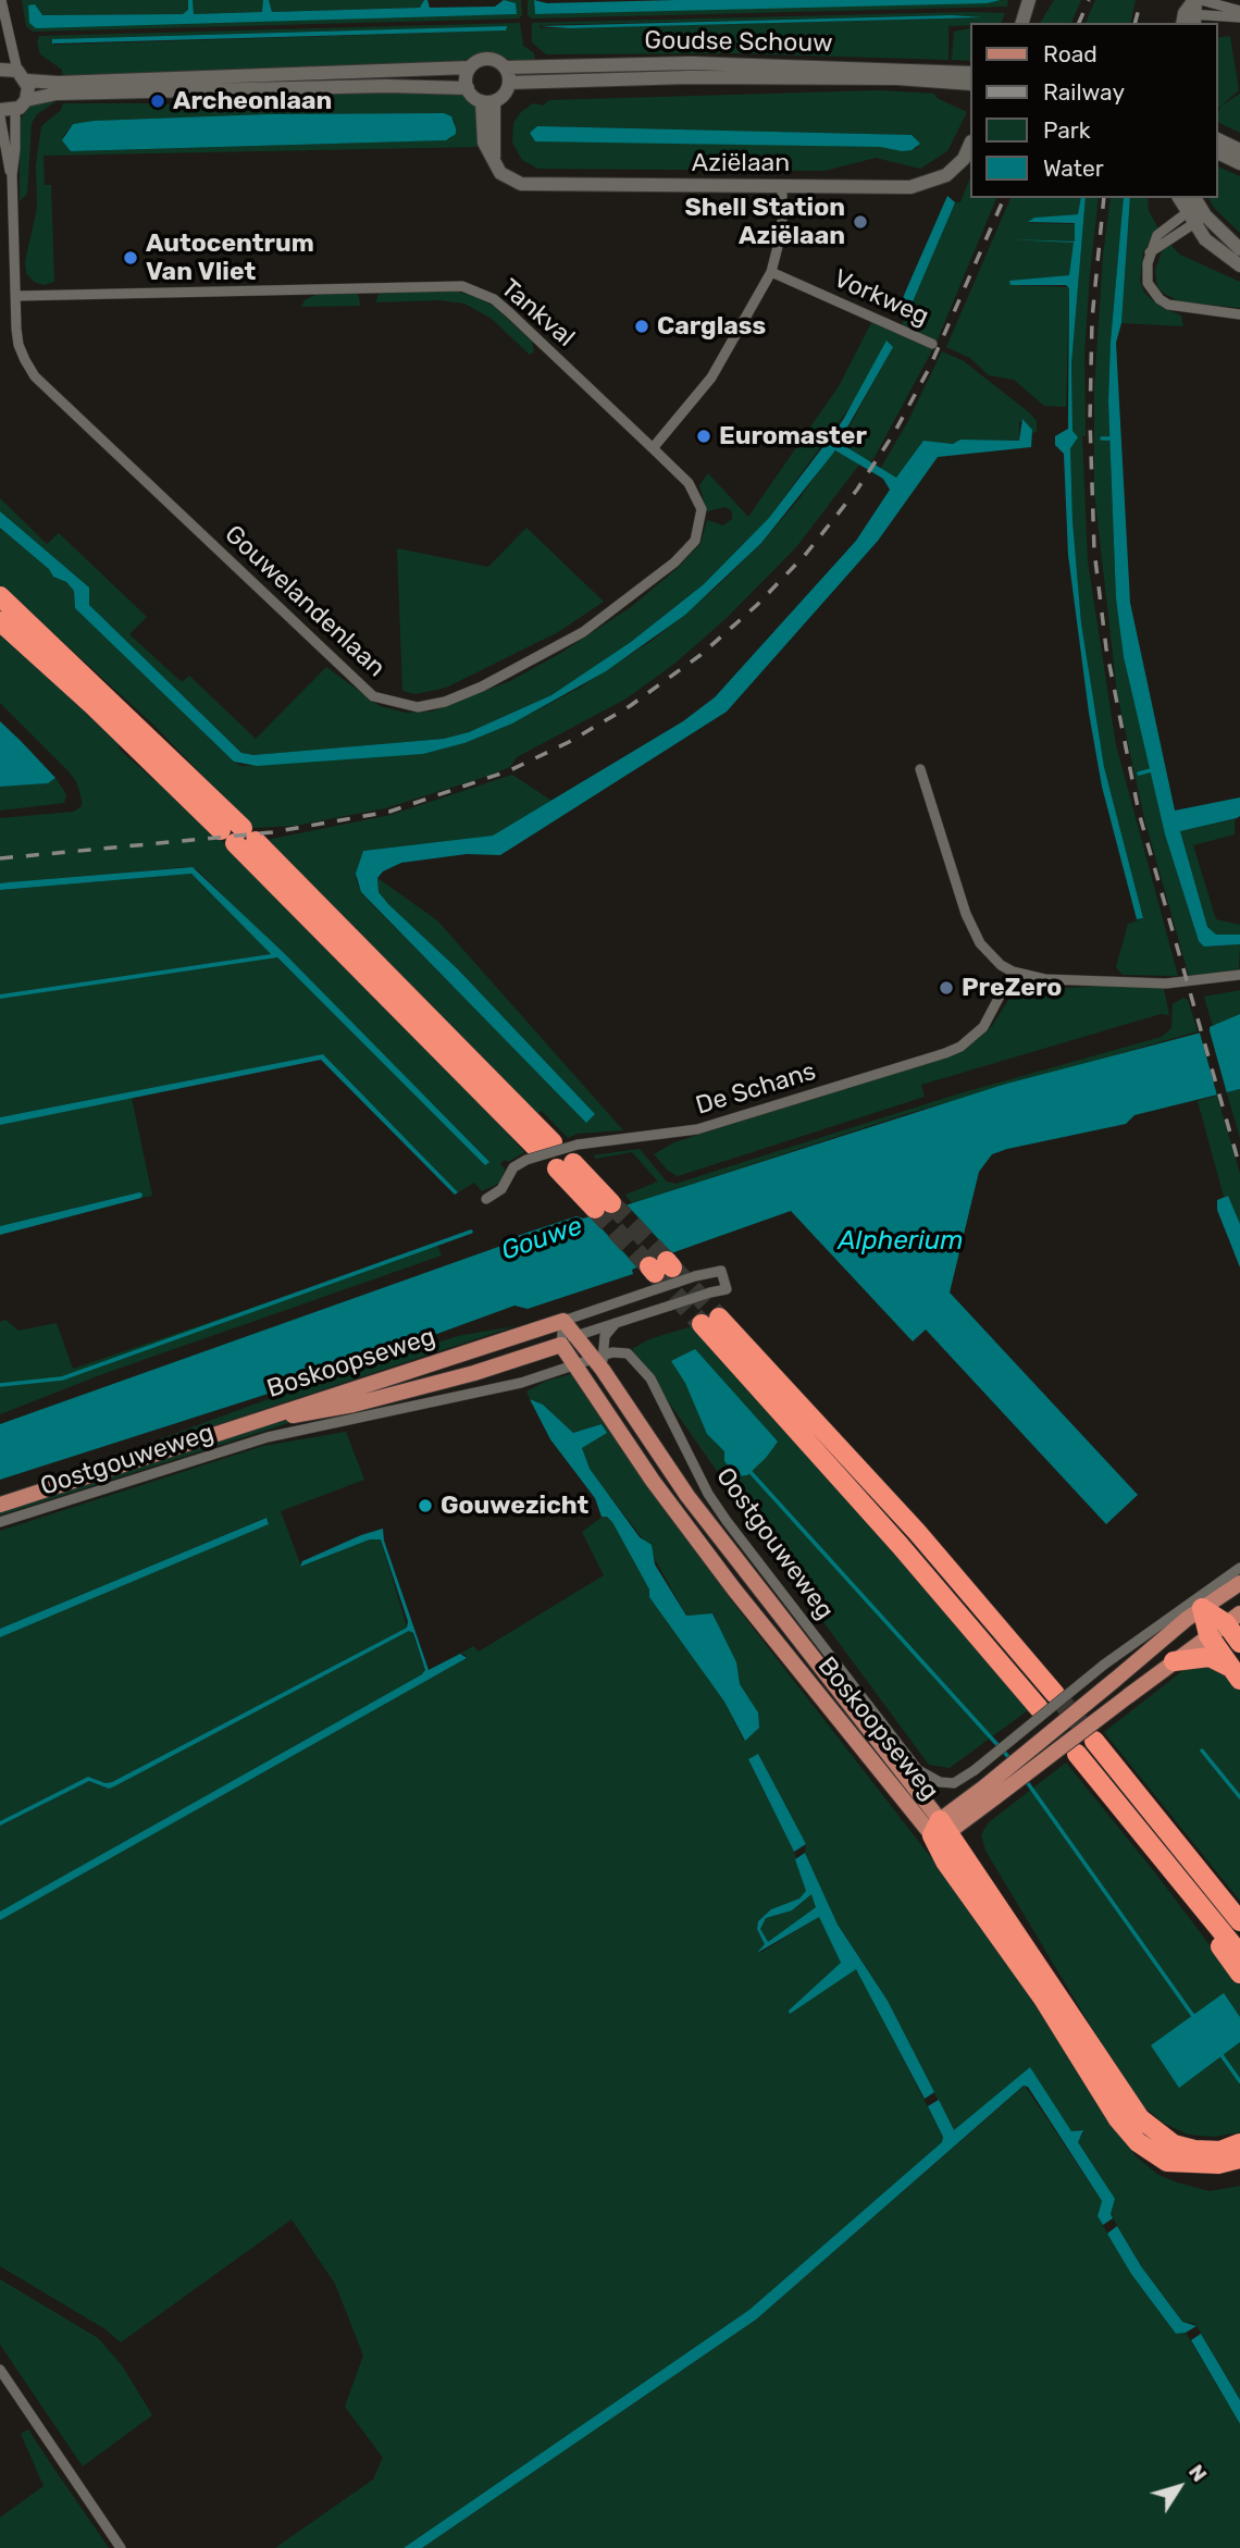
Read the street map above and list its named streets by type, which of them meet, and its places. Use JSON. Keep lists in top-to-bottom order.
{
  "streets": {
    "main road": ["Goudse Schouw", "Aziëlaan", "Boskoopseweg"],
    "street": [
      "Vorkweg",
      "Tankval",
      "Gouwelandenlaan",
      "De Schans",
      "Oostgouweweg"
    ]
  },
  "crossings": [
    ["Goudse Schouw", "Aziëlaan"],
    ["Tankval", "Gouwelandenlaan"],
    ["Boskoopseweg", "Oostgouweweg"]
  ],
  "water": ["Gouwe", "Alpherium"],
  "places": [
    "Archeonlaan",
    "Shell Station Aziëlaan",
    "Autocentrum Van Vliet",
    "Carglass",
    "Euromaster",
    "PreZero",
    "Gouwezicht"
  ],
  "legend": [
    "Road",
    "Railway",
    "Park",
    "Water"
  ],
  "north": "top right"
}
